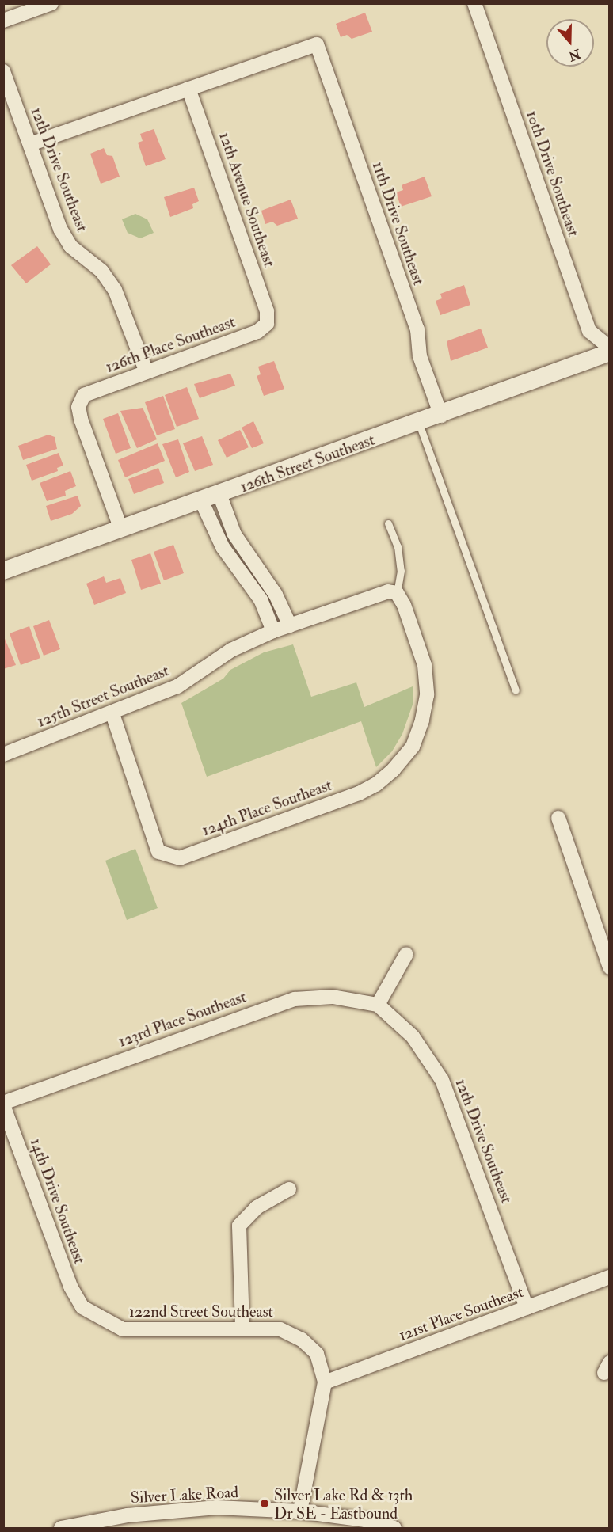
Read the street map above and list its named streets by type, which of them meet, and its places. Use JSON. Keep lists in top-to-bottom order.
{
  "streets": {
    "street": [
      "12th Drive Southeast",
      "10th Drive Southeast",
      "12th Avenue Southeast",
      "11th Drive Southeast",
      "126th Place Southeast",
      "126th Street Southeast",
      "125th Street Southeast",
      "124th Place Southeast",
      "123rd Place Southeast",
      "14th Drive Southeast",
      "122nd Street Southeast",
      "121st Place Southeast",
      "Silver Lake Road"
    ]
  },
  "crossings": [
    ["12th Drive Southeast", "126th Place Southeast"],
    ["12th Drive Southeast", "123rd Place Southeast"],
    ["12th Drive Southeast", "121st Place Southeast"],
    ["12th Avenue Southeast", "11th Drive Southeast"],
    ["12th Avenue Southeast", "126th Place Southeast"],
    ["11th Drive Southeast", "126th Street Southeast"],
    ["126th Place Southeast", "126th Street Southeast"],
    ["125th Street Southeast", "124th Place Southeast"],
    ["123rd Place Southeast", "14th Drive Southeast"],
    ["14th Drive Southeast", "122nd Street Southeast"],
    ["122nd Street Southeast", "121st Place Southeast"]
  ],
  "places": ["Silver Lake Rd & 13th Dr SE - Eastbound"],
  "north": "bottom"
}
